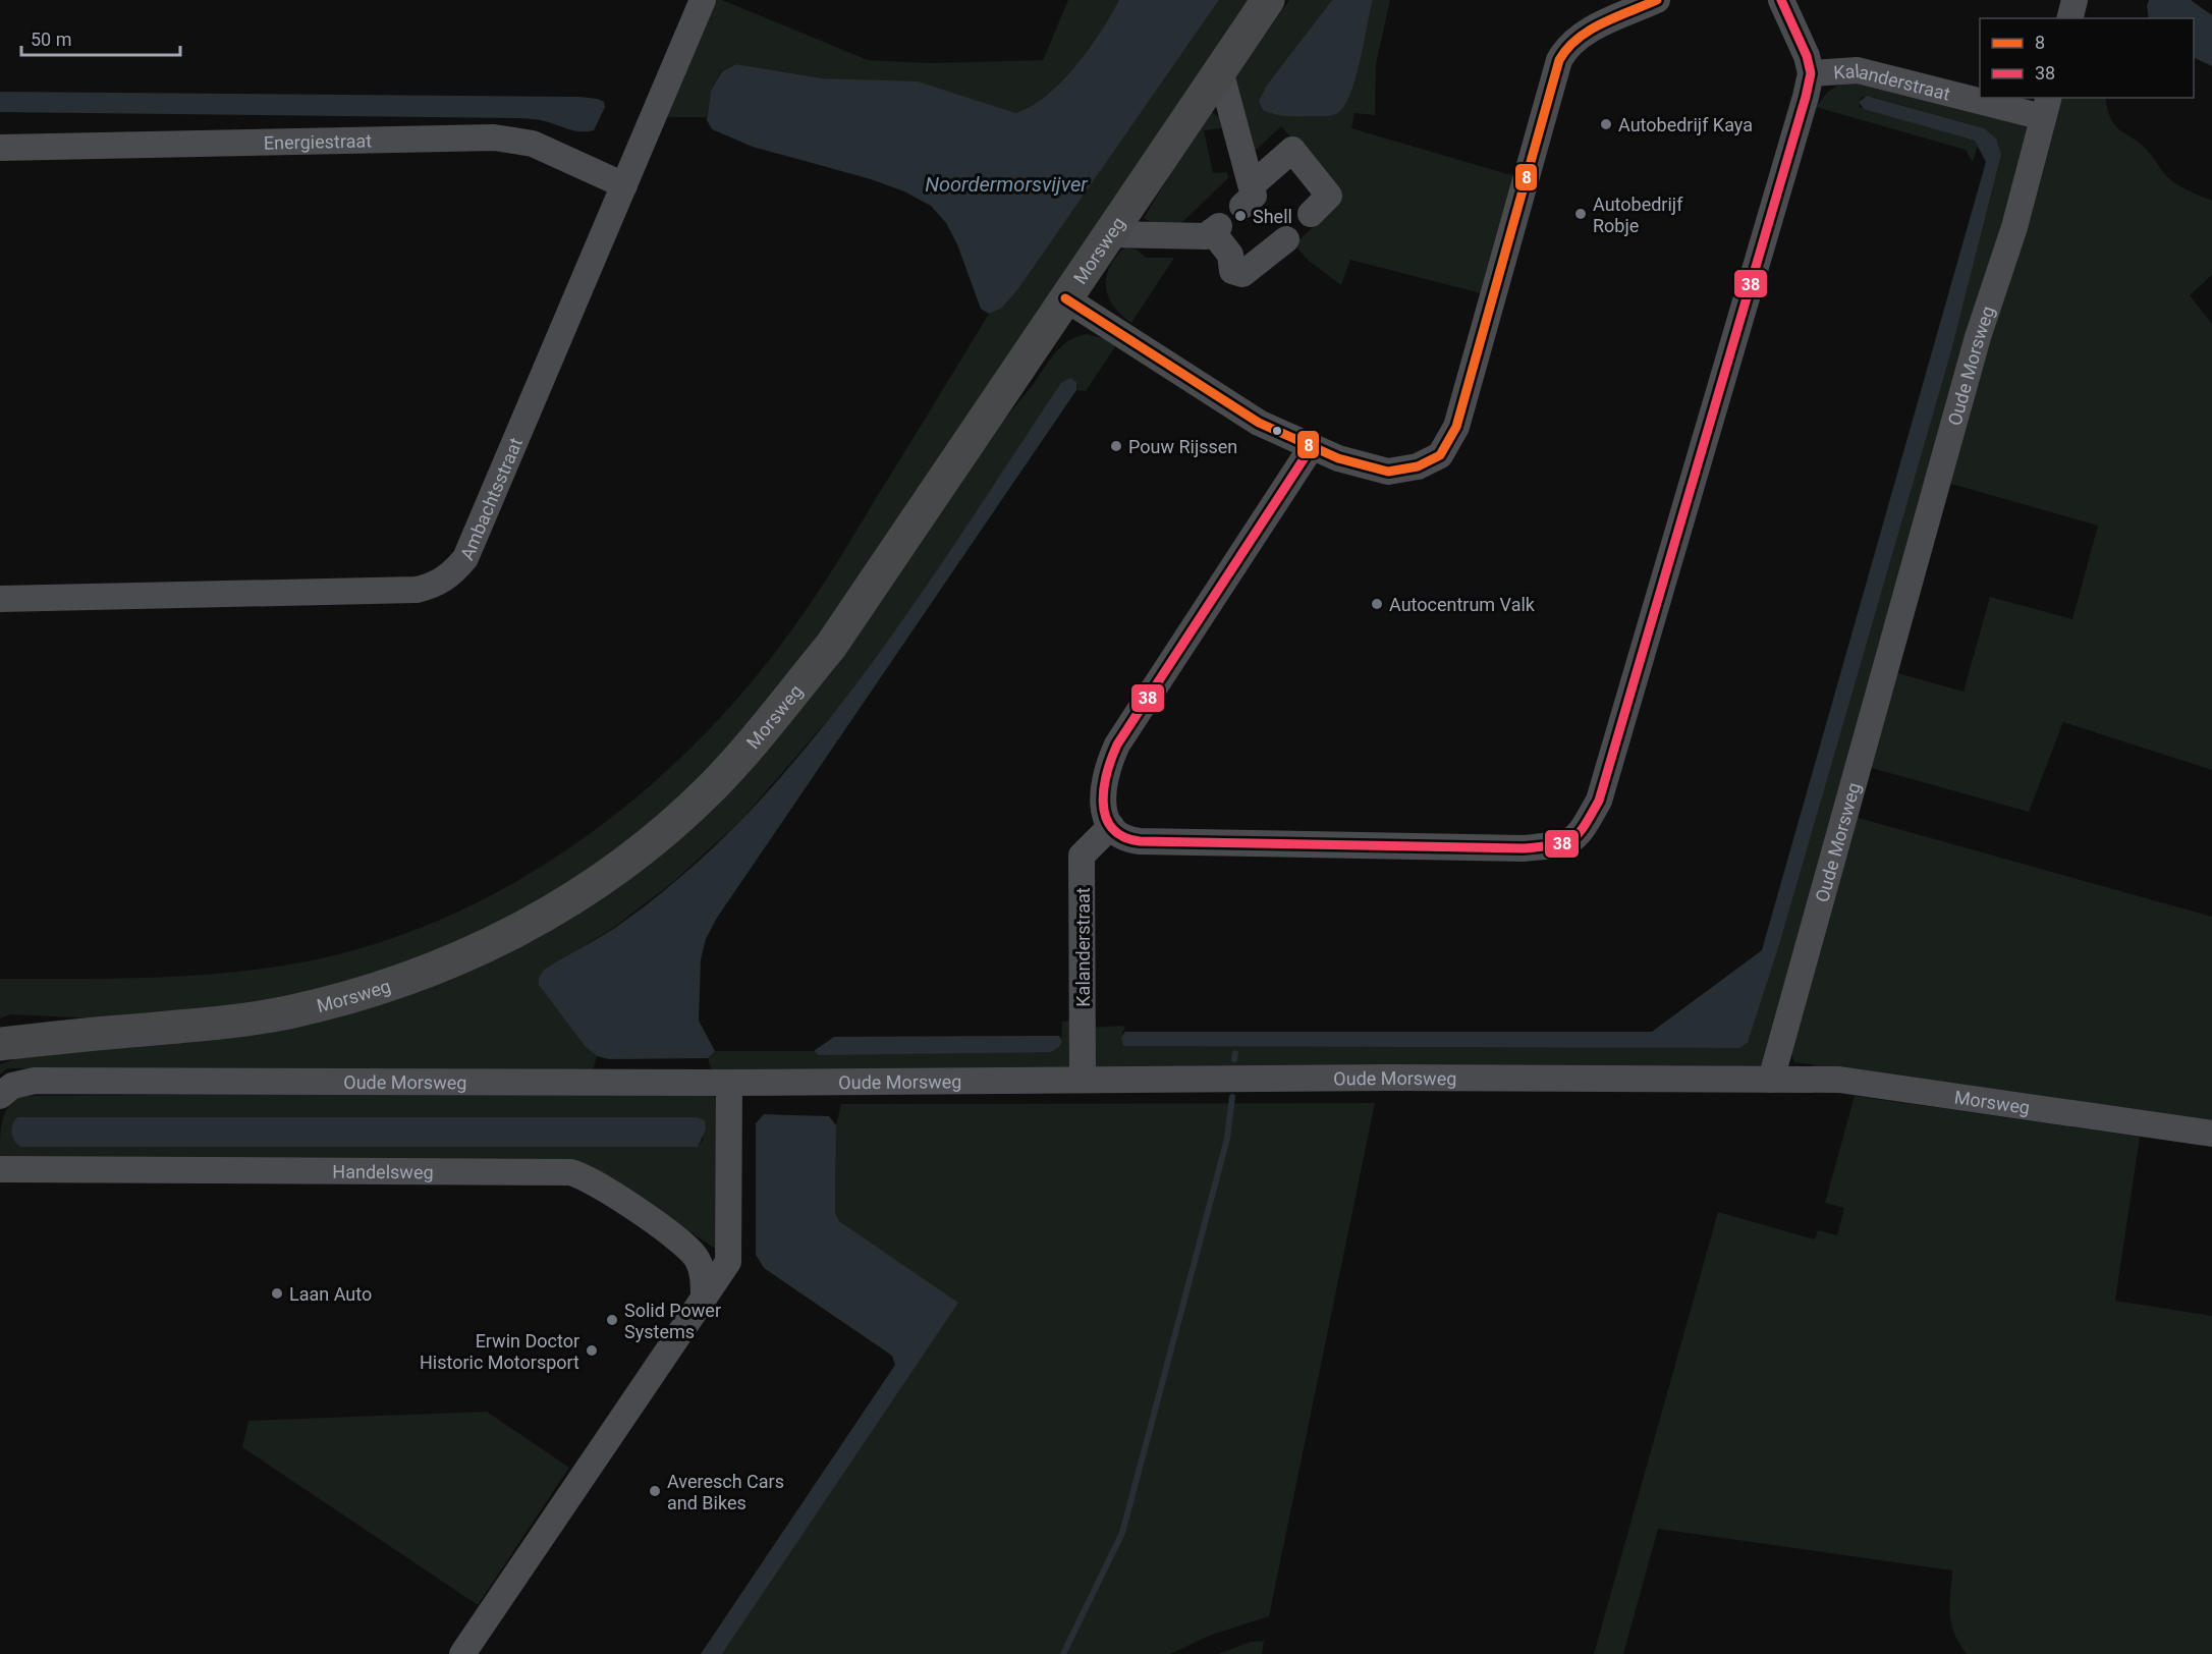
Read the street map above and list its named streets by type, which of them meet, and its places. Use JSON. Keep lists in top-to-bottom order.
{
  "streets": {
    "main road": ["Morsweg"],
    "street": [
      "Kalanderstraat",
      "Energiestraat",
      "Oude Morsweg",
      "Ambachtsstraat",
      "Handelsweg"
    ]
  },
  "crossings": [
    ["Kalanderstraat", "Oude Morsweg"],
    ["Energiestraat", "Ambachtsstraat"],
    ["Morsweg", "Oude Morsweg"]
  ],
  "water": ["Noordermorsvijver"],
  "places": [
    "Autobedrijf Kaya",
    "Autobedrijf Robje",
    "Shell",
    "Pouw Rijssen",
    "Autocentrum Valk",
    "Laan Auto",
    "Solid Power Systems",
    "Erwin Doctor Historic Motorsport",
    "Averesch Cars and Bikes"
  ],
  "lines": ["transit line 8", "transit line 38"],
  "legend": ["8", "38"],
  "scale_bar": "50 m"
}
